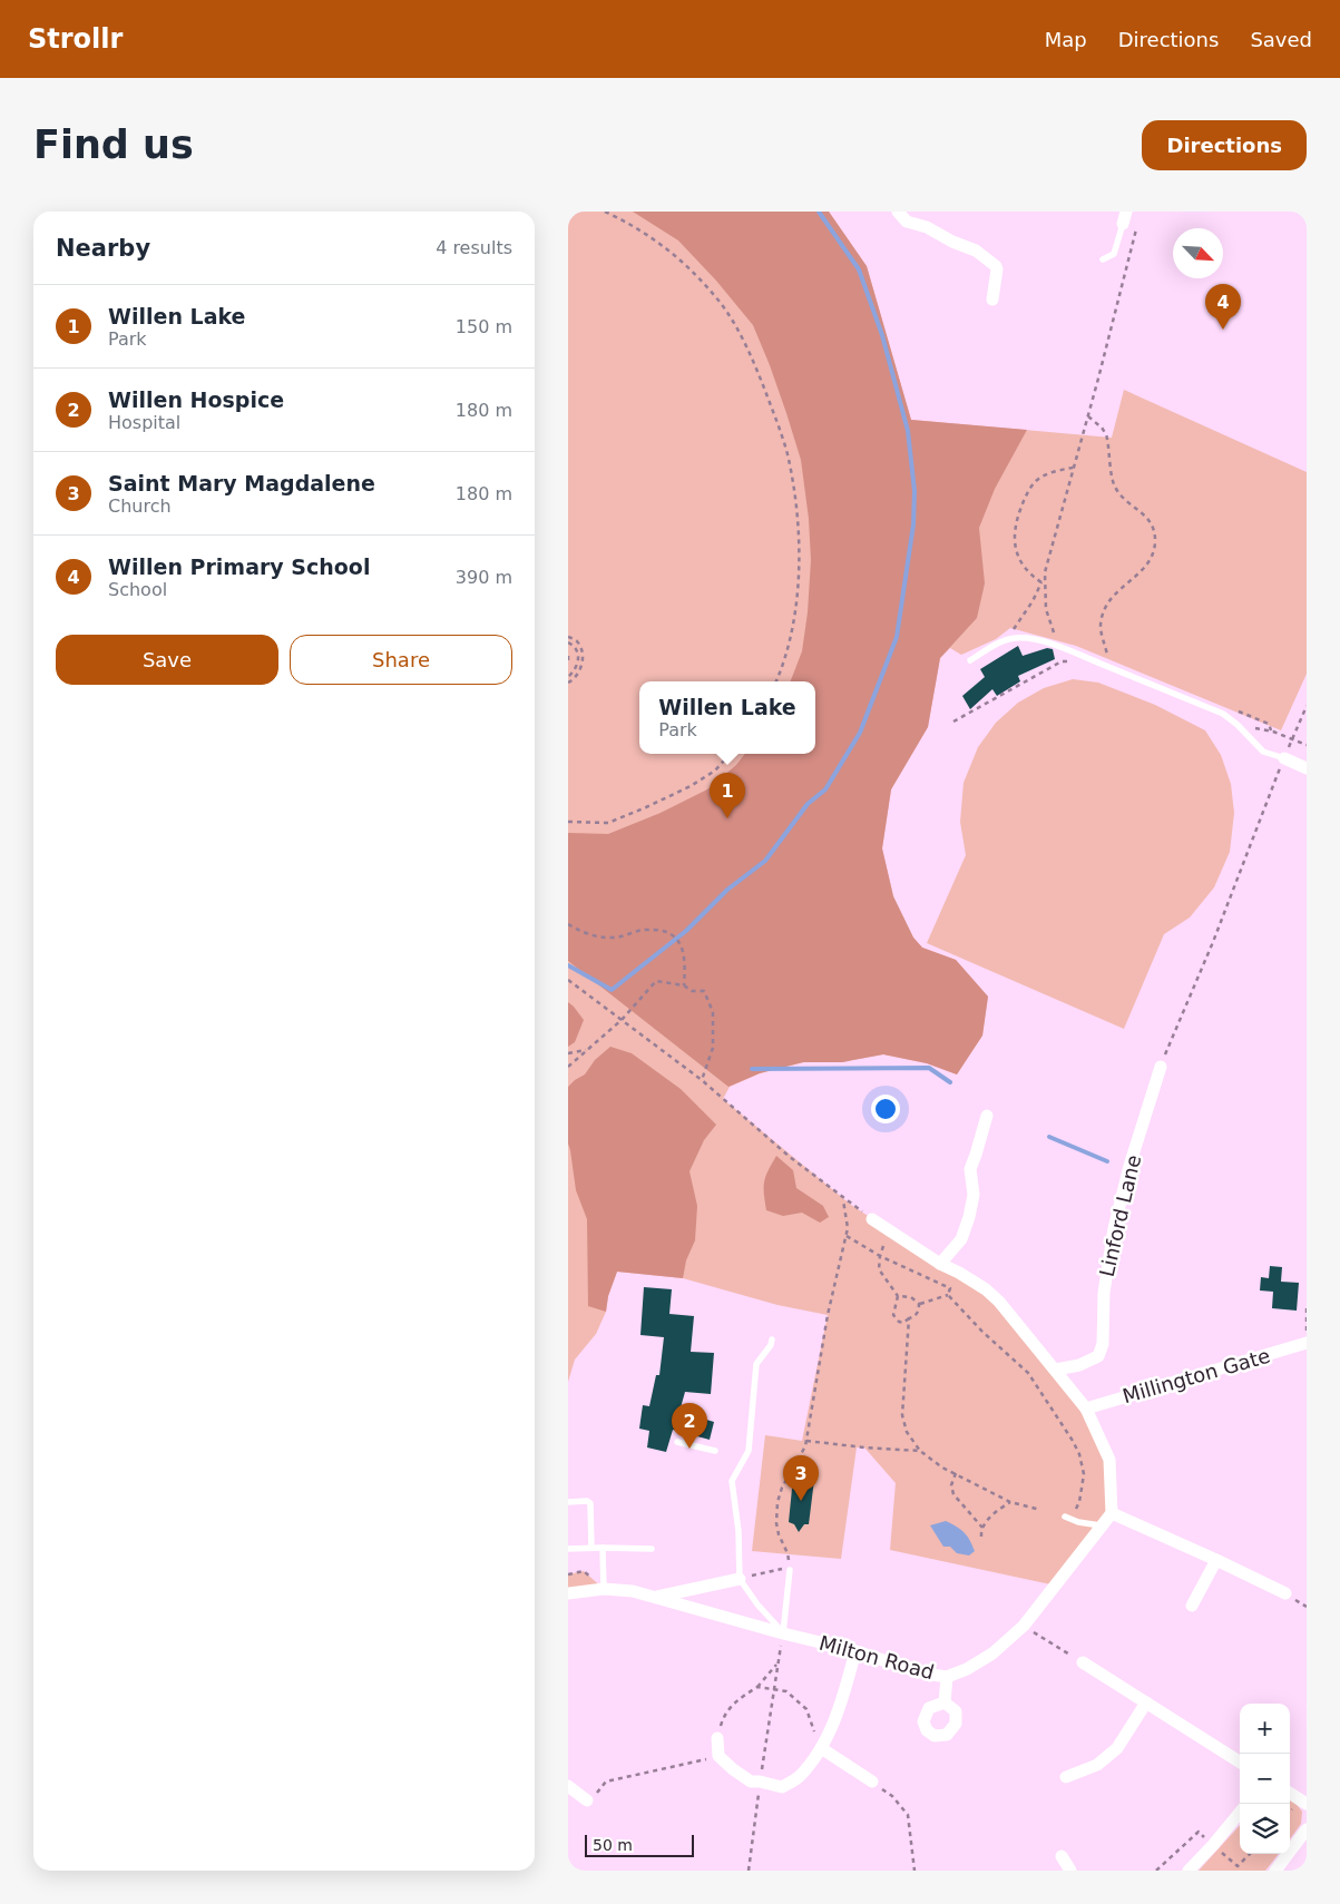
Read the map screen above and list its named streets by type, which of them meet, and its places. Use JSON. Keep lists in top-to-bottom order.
{
  "streets": {
    "street": ["Linford Lane", "Millington Gate", "Milton Road"]
  },
  "scale_bar": "50 m",
  "north": "bottom right",
  "page": {
    "header": "Strollr",
    "nav": ["Map", "Directions", "Saved"],
    "buttons": [
      "Directions",
      ["Save", "Share"]
    ],
    "title": "Find us",
    "heading": ["Nearby", "4 results"],
    "list": [
      {
        "mark": "1",
        "name": "Willen Lake",
        "note": "Park",
        "value": "150 m"
      },
      {
        "mark": "2",
        "name": "Willen Hospice",
        "note": "Hospital",
        "value": "180 m"
      },
      {
        "mark": "3",
        "name": "Saint Mary Magdalene",
        "note": "Church",
        "value": "180 m"
      },
      {
        "mark": "4",
        "name": "Willen Primary School",
        "note": "School",
        "value": "390 m"
      }
    ],
    "pins": [
      "4",
      "1",
      "2",
      "3"
    ],
    "popup": ["Willen Lake", "Park"],
    "map_buttons": ["+", "−"],
    "scale": "50 m"
  }
}
